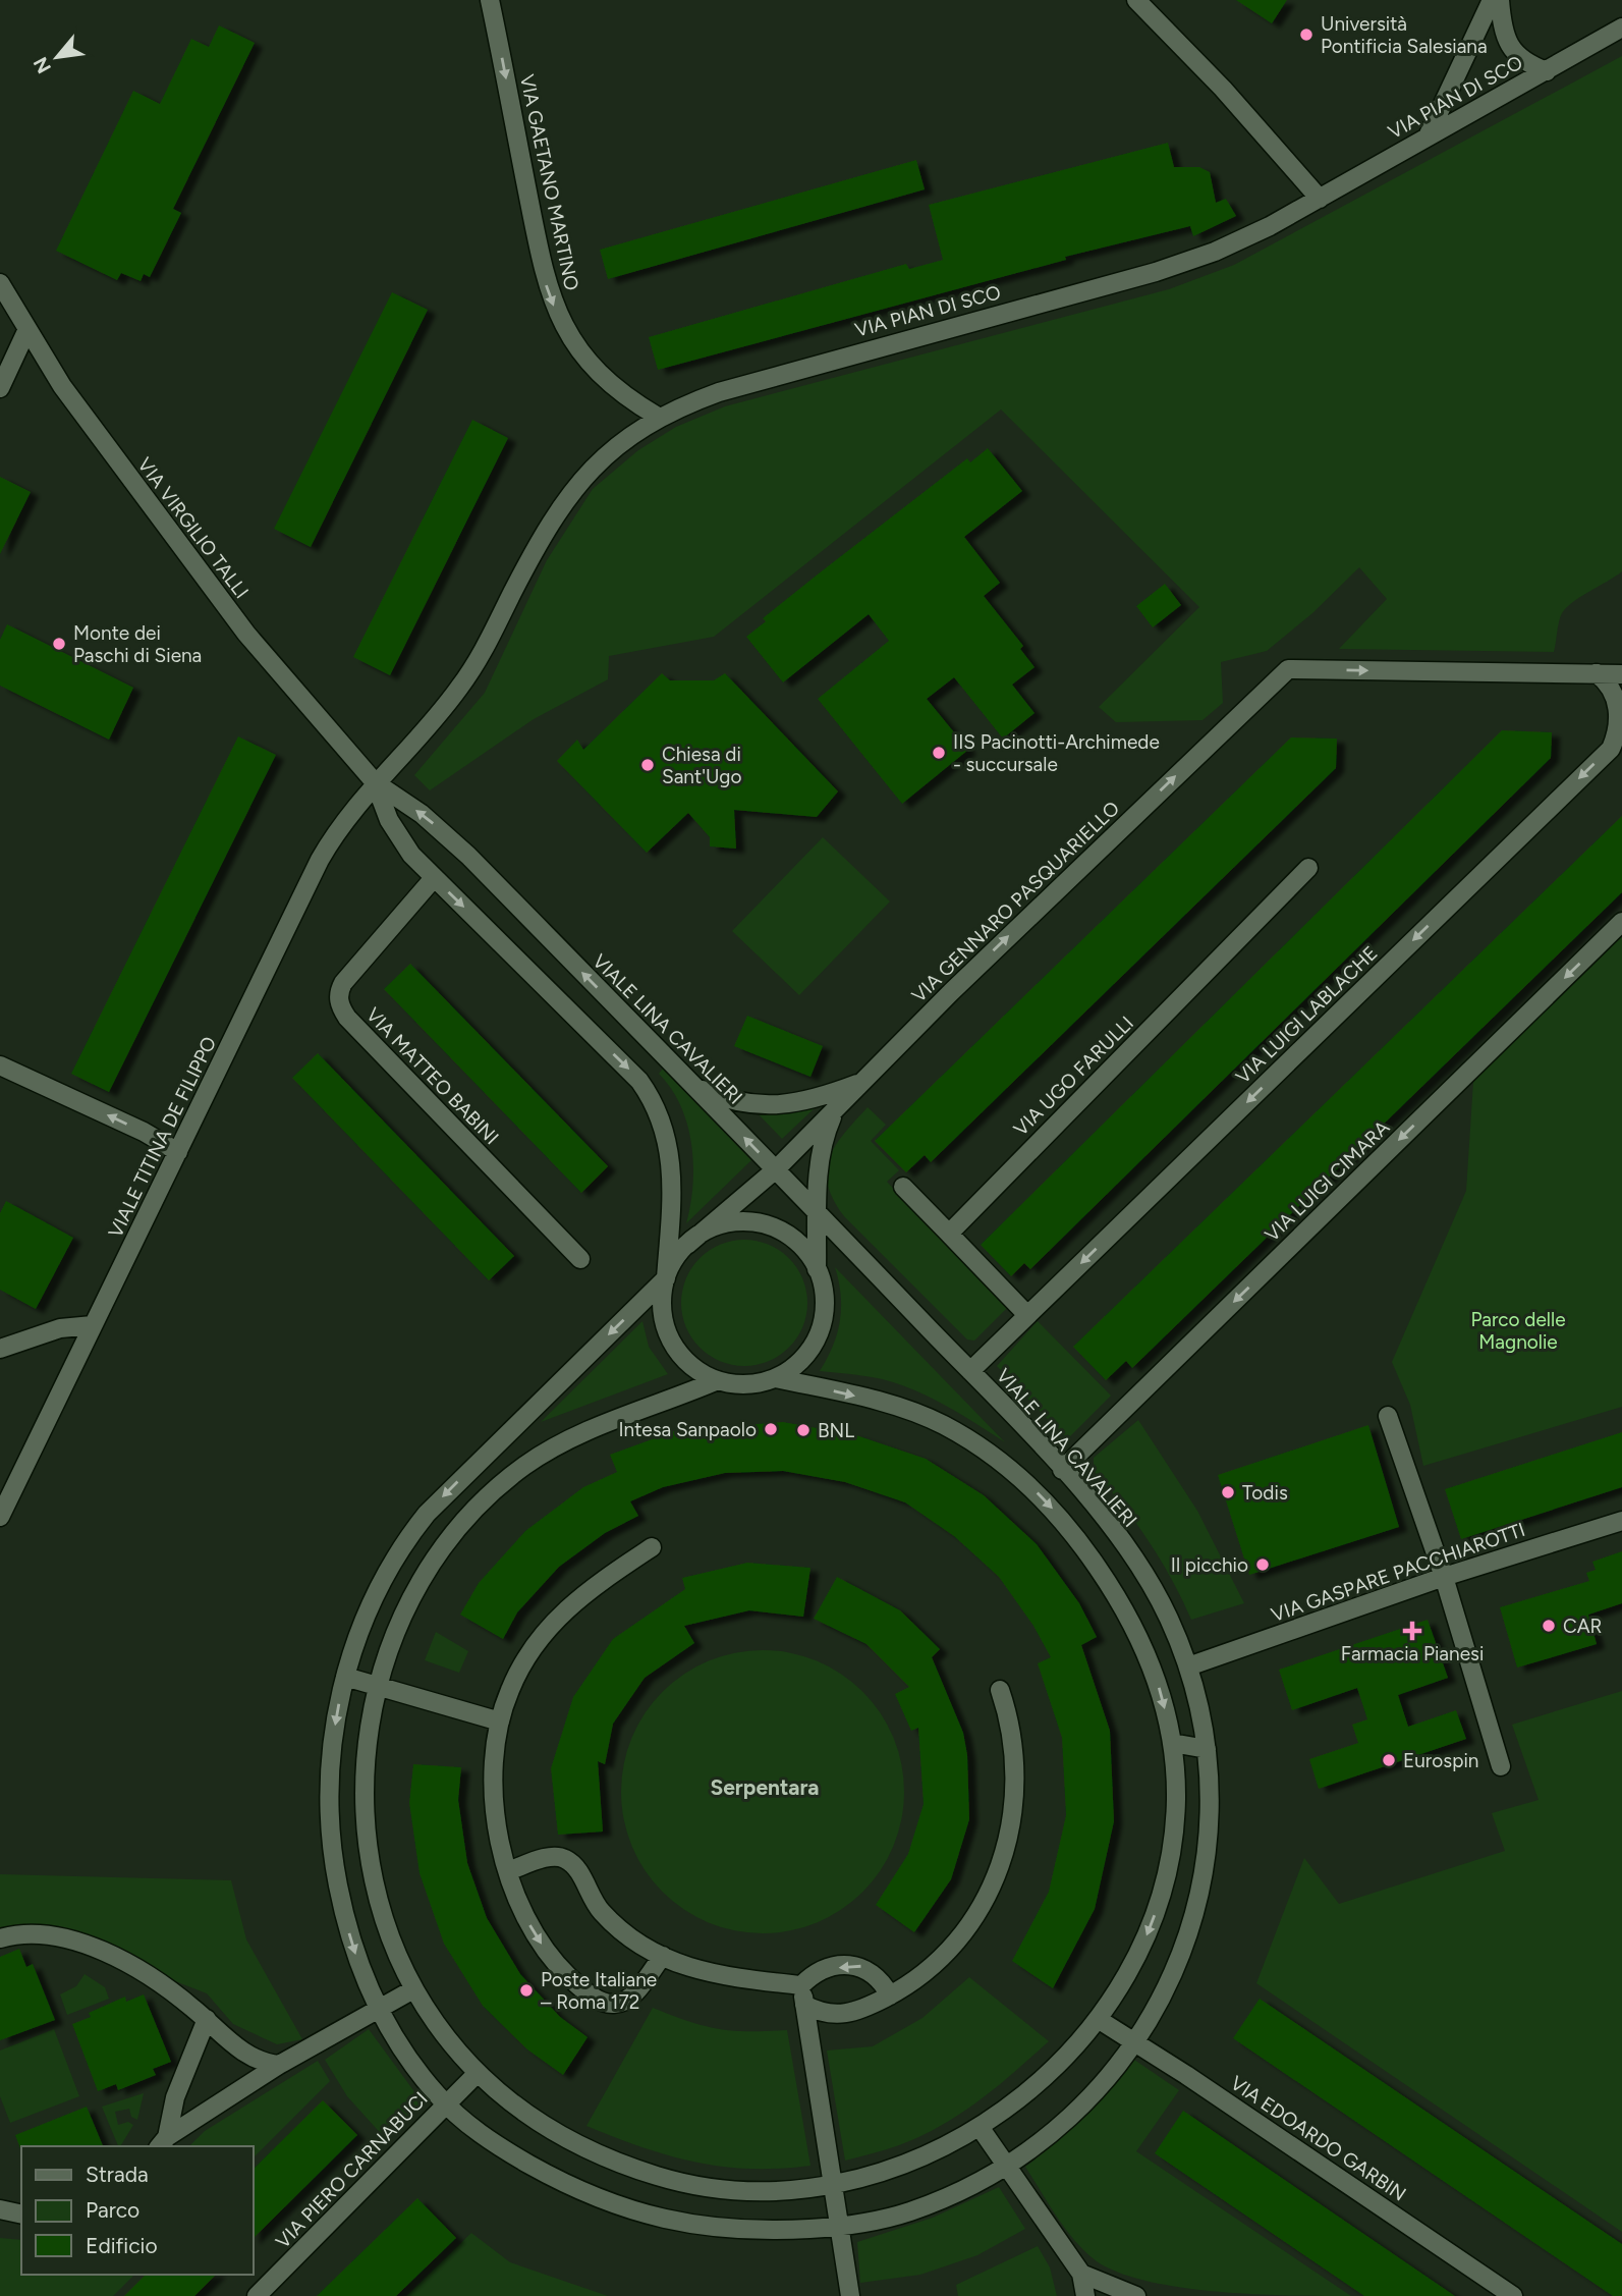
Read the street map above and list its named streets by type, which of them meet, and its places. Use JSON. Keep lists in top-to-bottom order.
{
  "streets": {
    "street": [
      "VIA PIAN DI SCO",
      "VIA GAETANO MARTINO",
      "VIA VIRGILIO TALLI",
      "VIA GENNARO PASQUARIELLO",
      "VIA LUIGI LABLACHE",
      "VIALE LINA CAVALIERI",
      "VIA MATTEO BABINI",
      "VIA UGO FARULLI",
      "VIALE TITINA DE FILIPPO",
      "VIA LUIGI CIMARA",
      "VIA GASPARE PACCHIAROTTI",
      "VIA EDOARDO GARBIN",
      "VIA PIERO CARNABUCI"
    ]
  },
  "crossings": [
    ["VIA PIAN DI SCO", "VIA GAETANO MARTINO"],
    ["VIA PIAN DI SCO", "VIA VIRGILIO TALLI"],
    ["VIA PIAN DI SCO", "VIALE LINA CAVALIERI"],
    ["VIA PIAN DI SCO", "VIALE TITINA DE FILIPPO"],
    ["VIA VIRGILIO TALLI", "VIALE LINA CAVALIERI"],
    ["VIA VIRGILIO TALLI", "VIALE TITINA DE FILIPPO"],
    ["VIA GENNARO PASQUARIELLO", "VIA LUIGI LABLACHE"],
    ["VIA GENNARO PASQUARIELLO", "VIALE LINA CAVALIERI"],
    ["VIA LUIGI LABLACHE", "VIALE LINA CAVALIERI"],
    ["VIALE LINA CAVALIERI", "VIALE TITINA DE FILIPPO"],
    ["VIALE LINA CAVALIERI", "VIA LUIGI CIMARA"],
    ["VIALE LINA CAVALIERI", "VIA GASPARE PACCHIAROTTI"],
    ["VIALE LINA CAVALIERI", "VIA EDOARDO GARBIN"],
    ["VIALE LINA CAVALIERI", "VIA PIERO CARNABUCI"]
  ],
  "one_way": [
    "VIA GAETANO MARTINO",
    "VIA GENNARO PASQUARIELLO",
    "VIA LUIGI LABLACHE",
    "VIA LUIGI CIMARA"
  ],
  "districts": ["Serpentara"],
  "parks": ["Parco delle Magnolie"],
  "places": {
    "other": [
      "Università Pontificia Salesiana",
      "Monte dei Paschi di Siena",
      "IIS Pacinotti-Archimede - succursale",
      "Chiesa di Sant'Ugo",
      "Intesa Sanpaolo",
      "BNL",
      "Todis",
      "Il picchio",
      "CAR",
      "Eurospin",
      "Poste Italiane – Roma 172"
    ],
    "health": ["Farmacia Pianesi"]
  },
  "legend": ["Strada", "Parco", "Edificio"],
  "north": "bottom left"
}
